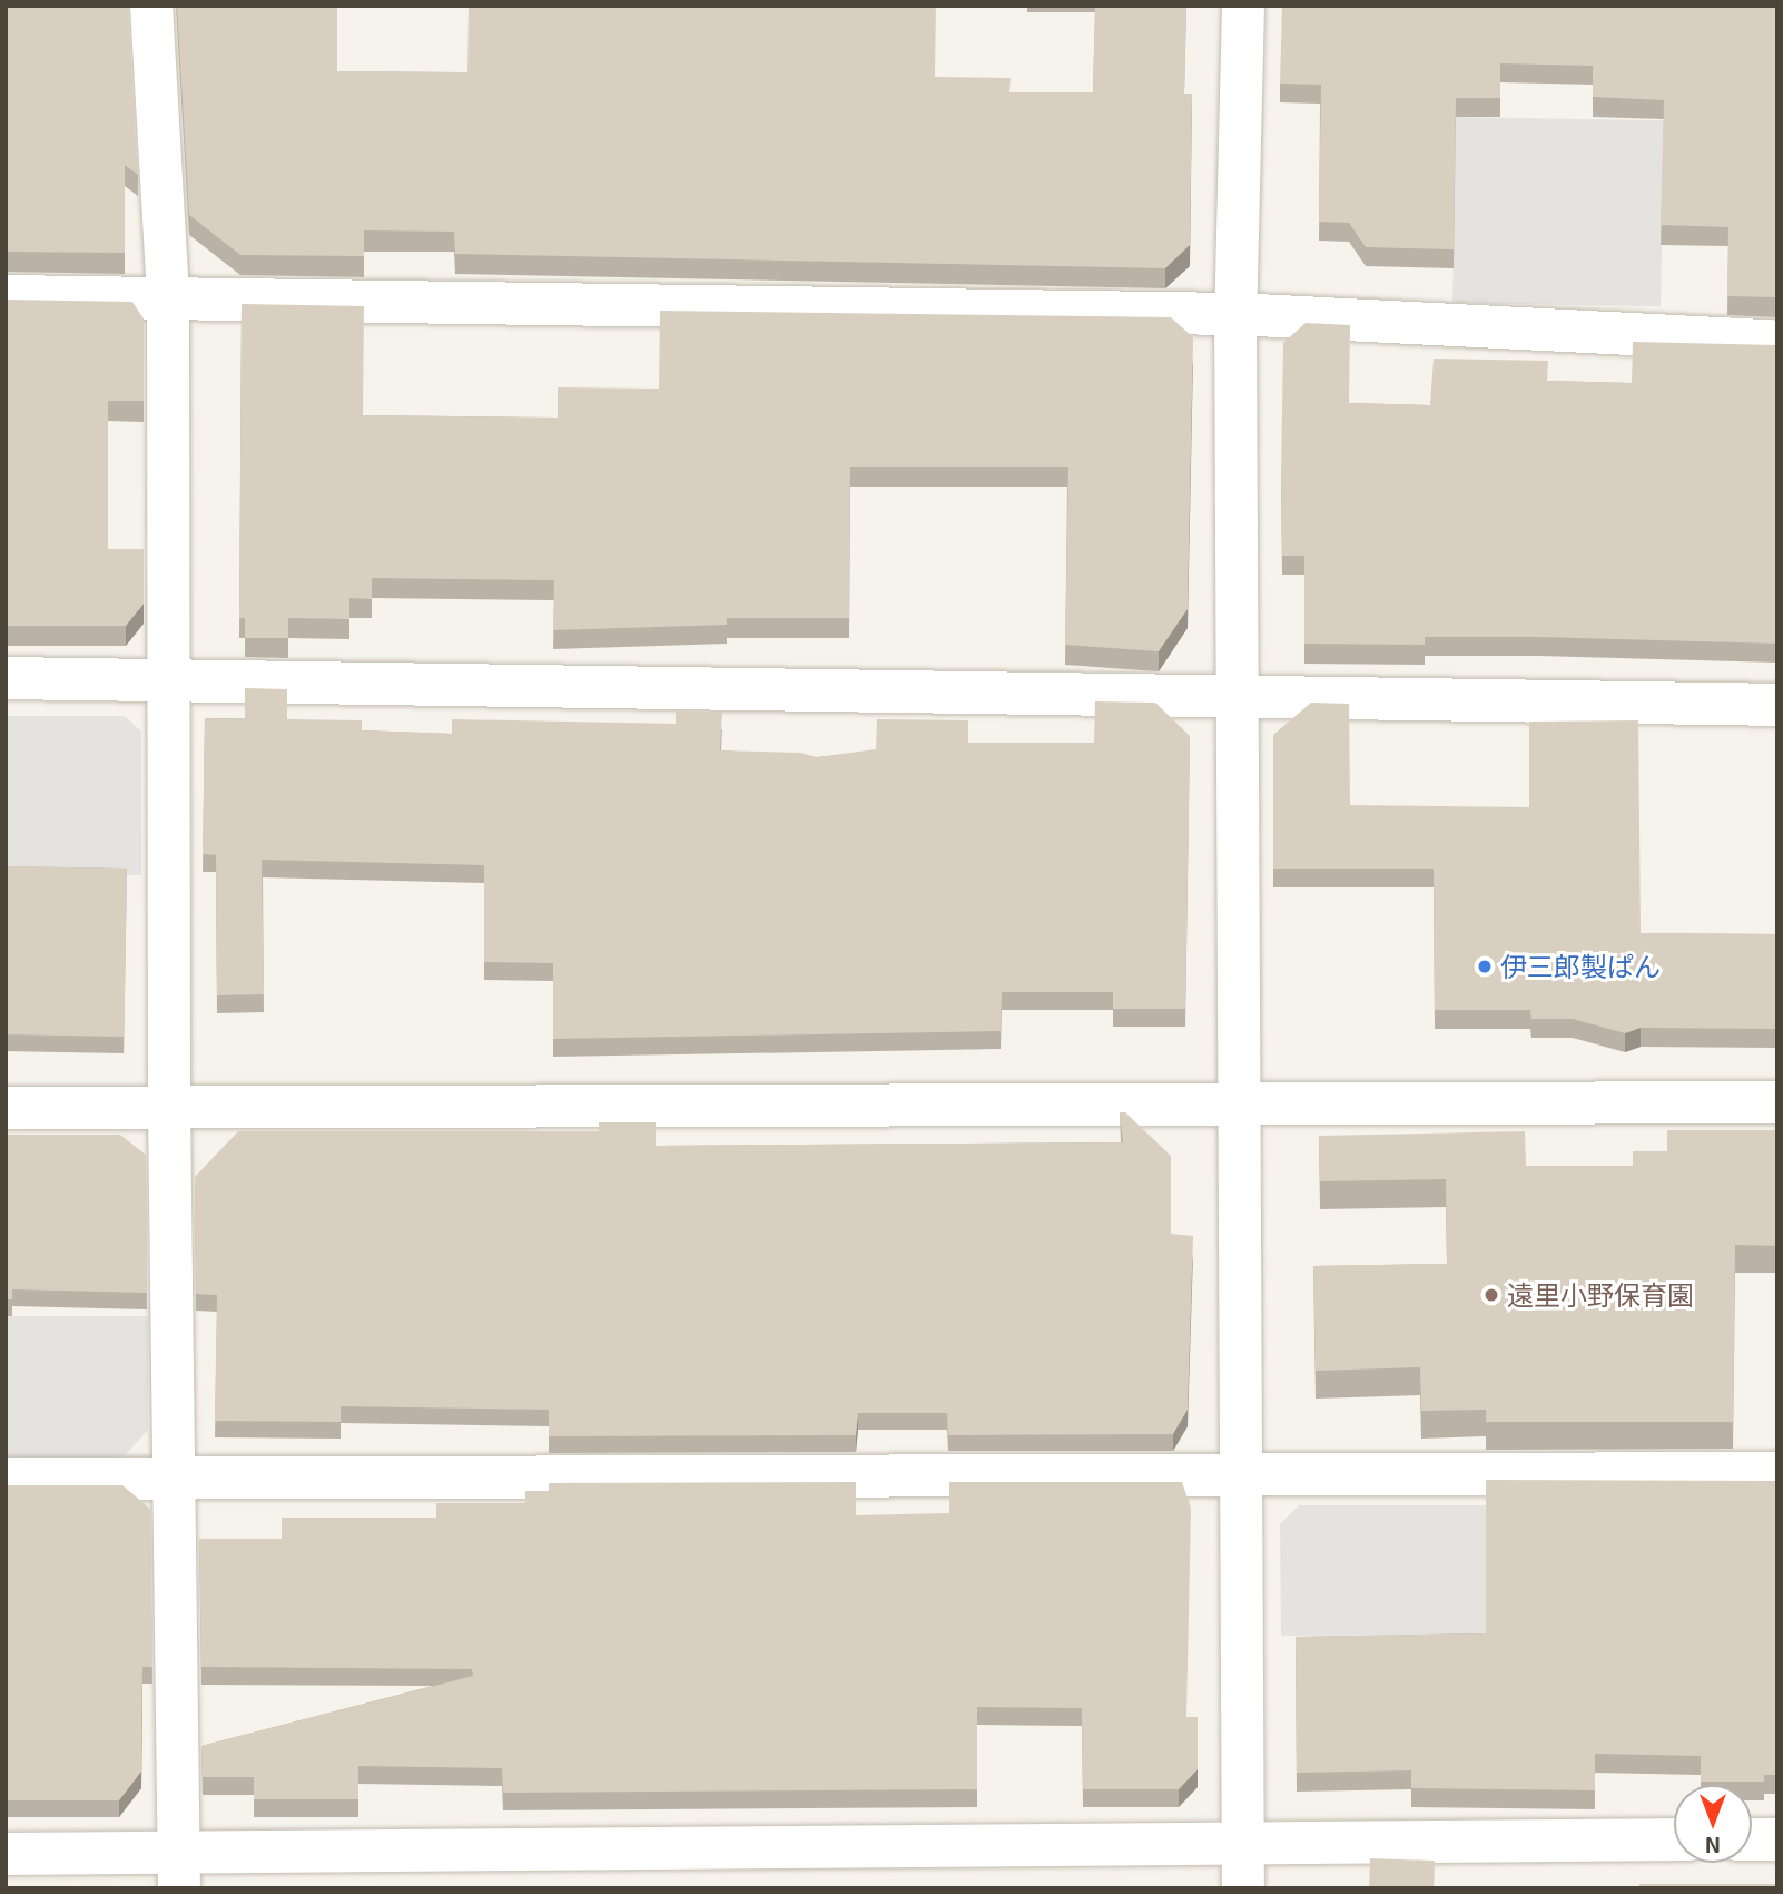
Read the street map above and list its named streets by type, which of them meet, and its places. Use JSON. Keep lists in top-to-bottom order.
{
  "places": ["伊三郎製ぱん", "遠里小野保育園"],
  "north": "bottom"
}
